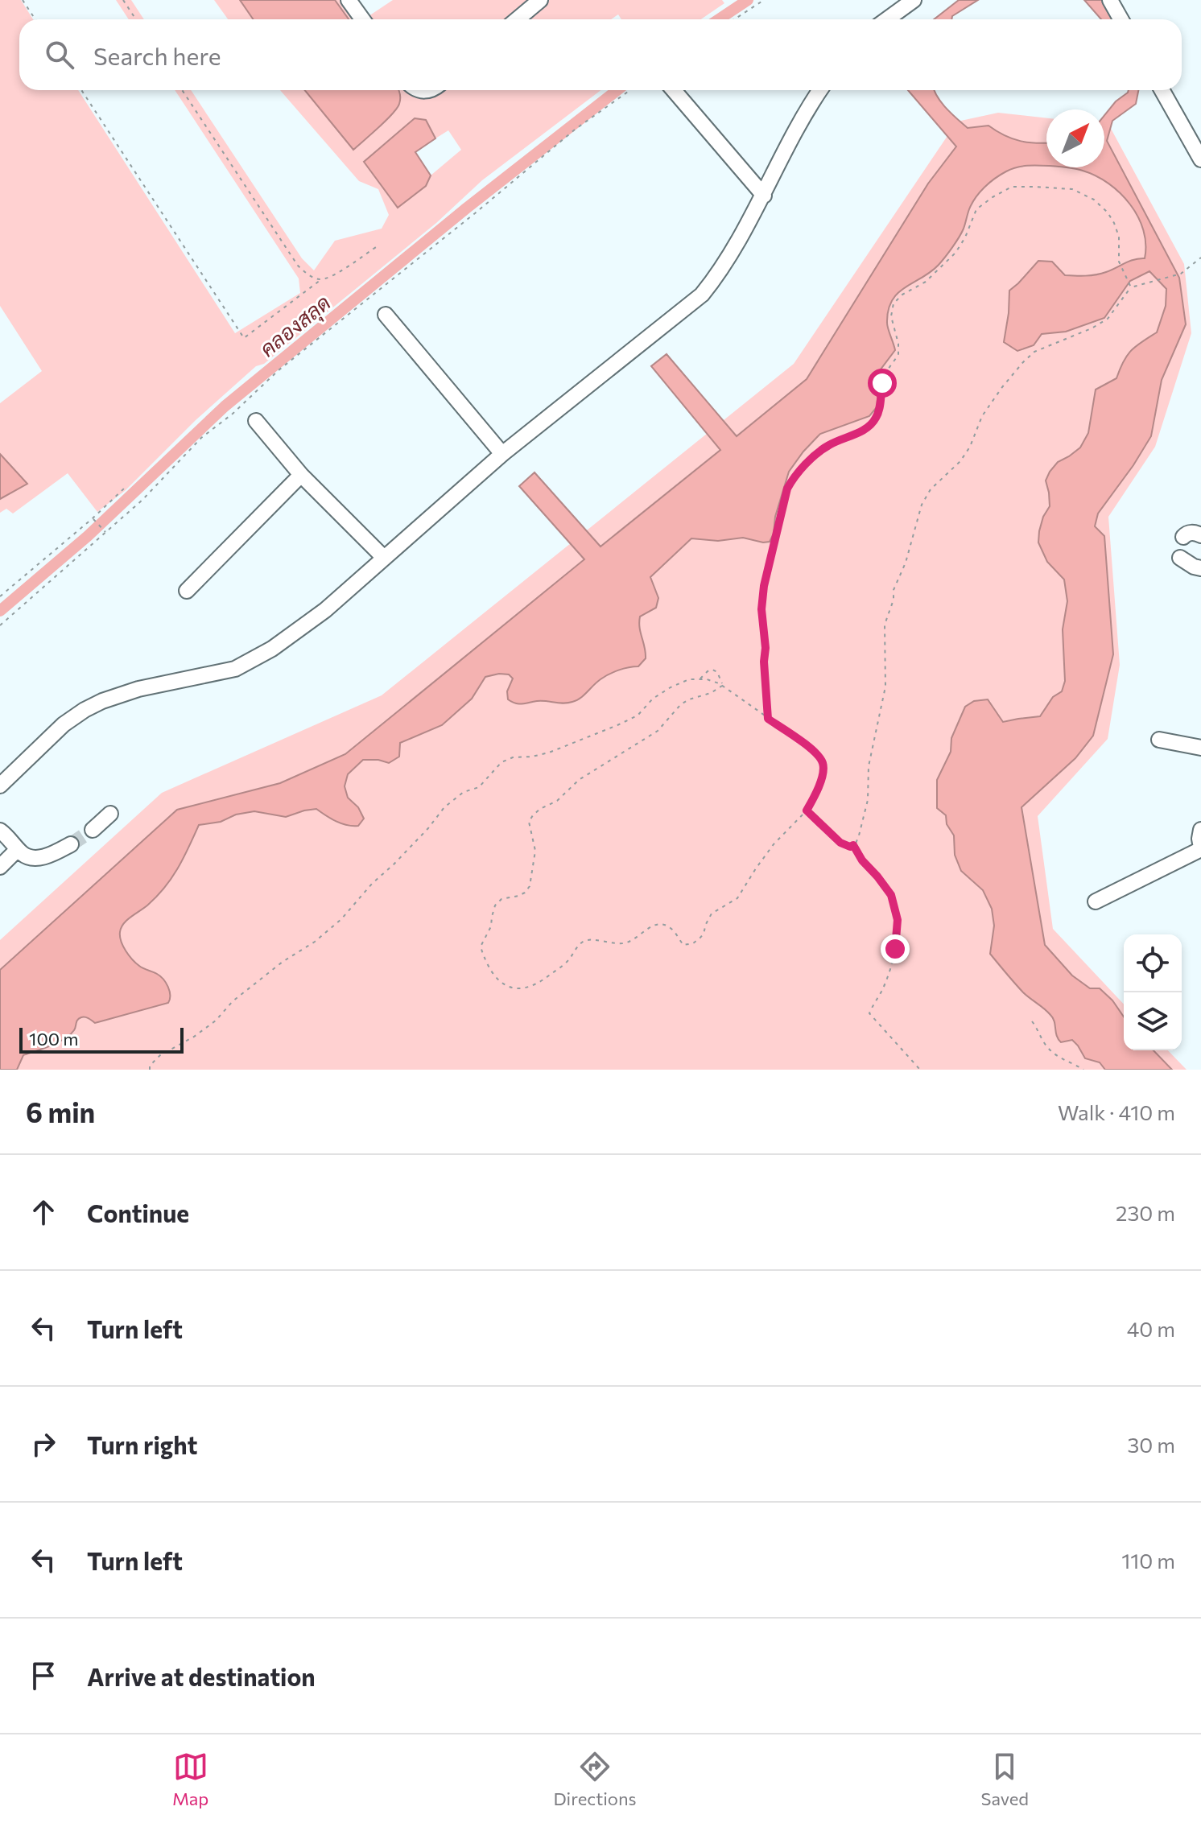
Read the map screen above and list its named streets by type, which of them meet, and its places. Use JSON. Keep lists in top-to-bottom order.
{
  "water": ["คลองสลุด"],
  "scale_bar": "100 m",
  "north": "top right",
  "page": {
    "search": "Search here",
    "scale": "100 m",
    "heading": ["6 min", "Walk · 410 m"],
    "list": [
      ["Continue", "230 m"],
      ["Turn left", "40 m"],
      ["Turn right", "30 m"],
      ["Turn left", "110 m"],
      "Arrive at destination"
    ],
    "nav": ["Map", "Directions", "Saved"]
  }
}
